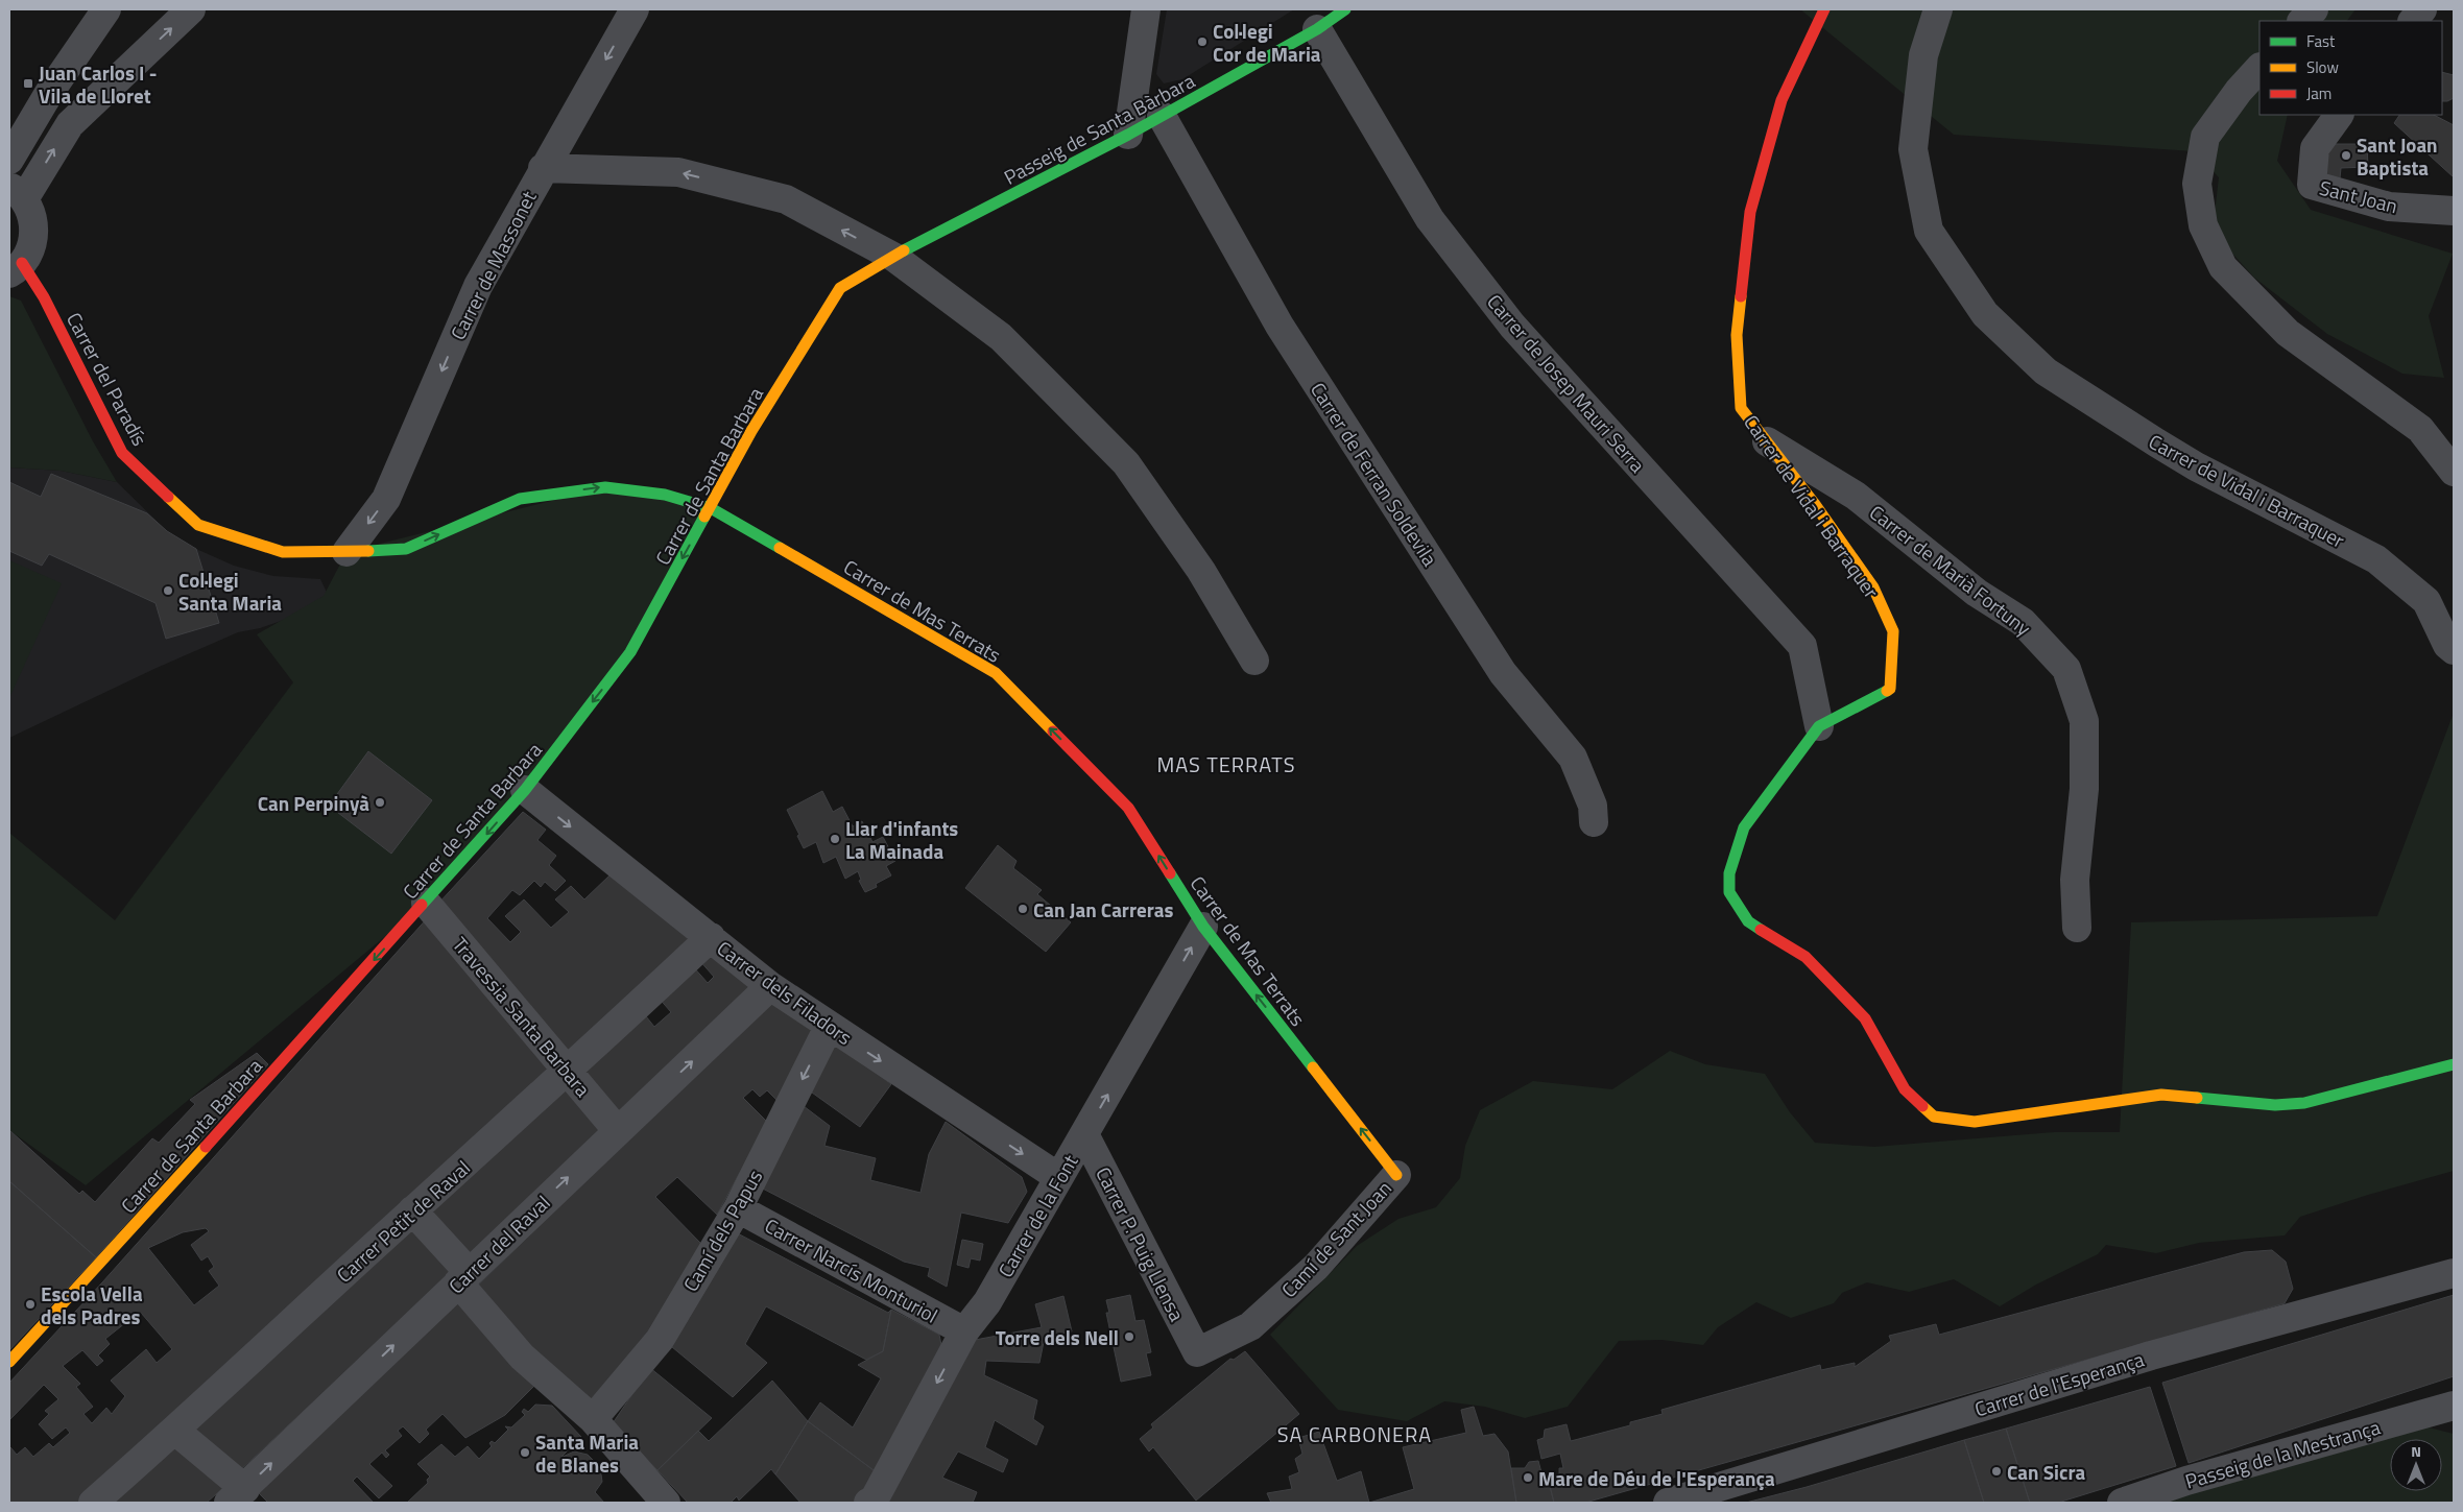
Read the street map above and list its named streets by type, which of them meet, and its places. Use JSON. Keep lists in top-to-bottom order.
{
  "streets": {
    "street": [
      "Passeig de Santa Bàrbara",
      "Sant Joan",
      "Carrer de Massonet",
      "Carrer del Paradís",
      "Carrer de Josep Mauri Serra",
      "Carrer de Ferran Soldevila",
      "Carrer de Santa Barbara",
      "Carrer de Vidal i Barraquer",
      "Carrer de Marià Fortuny",
      "Carrer de Mas Terrats",
      "Carrer dels Filadors",
      "Travessia Santa Barbara",
      "Carrer de la Font",
      "Carrer Petit de Raval",
      "Camí dels Papus",
      "Camí de Sant Joan",
      "Carrer del Raval",
      "Carrer P. Puig Llensa",
      "Carrer Narcís Monturiol",
      "Carrer de l'Esperança",
      "Passeig de la Mestrança"
    ]
  },
  "crossings": [
    ["Passeig de Santa Bàrbara", "Carrer de Josep Mauri Serra"],
    ["Passeig de Santa Bàrbara", "Carrer de Ferran Soldevila"],
    ["Passeig de Santa Bàrbara", "Carrer de Santa Barbara"],
    ["Carrer de Massonet", "Carrer del Paradís"],
    ["Carrer de Massonet", "Carrer de Mas Terrats"],
    ["Carrer del Paradís", "Carrer de Mas Terrats"],
    ["Carrer de Josep Mauri Serra", "Carrer de Vidal i Barraquer"],
    ["Carrer de Santa Barbara", "Carrer de Mas Terrats"],
    ["Carrer de Santa Barbara", "Carrer dels Filadors"],
    ["Carrer de Santa Barbara", "Travessia Santa Barbara"],
    ["Carrer de Vidal i Barraquer", "Carrer de Marià Fortuny"],
    ["Carrer de Mas Terrats", "Carrer de la Font"],
    ["Carrer de Mas Terrats", "Camí de Sant Joan"],
    ["Carrer dels Filadors", "Carrer de la Font"],
    ["Carrer dels Filadors", "Carrer Petit de Raval"],
    ["Carrer dels Filadors", "Camí dels Papus"],
    ["Carrer dels Filadors", "Carrer del Raval"],
    ["Travessia Santa Barbara", "Carrer Petit de Raval"],
    ["Travessia Santa Barbara", "Carrer del Raval"],
    ["Carrer de la Font", "Carrer P. Puig Llensa"],
    ["Carrer de la Font", "Carrer Narcís Monturiol"],
    ["Camí dels Papus", "Carrer Narcís Monturiol"],
    ["Camí de Sant Joan", "Carrer P. Puig Llensa"]
  ],
  "one_way": [
    "Carrer de Massonet",
    "Carrer de Santa Barbara",
    "Carrer dels Filadors",
    "Camí dels Papus",
    "Carrer del Raval"
  ],
  "districts": ["MAS TERRATS", "SA CARBONERA"],
  "places": {
    "other": [
      "Col·legi Cor de Maria",
      "Sant Joan Baptista",
      "Col·legi Santa Maria",
      "Can Perpinyà",
      "Llar d'infants La Mainada",
      "Can Jan Carreras",
      "Escola Vella dels Padres",
      "Torre dels Nell",
      "Santa Maria de Blanes",
      "Can Sicra",
      "Mare de Déu de l'Esperança"
    ],
    "transit": ["Juan Carlos I - Vila de Lloret"]
  },
  "legend": ["Fast", "Slow", "Jam"],
  "north": "top"
}
